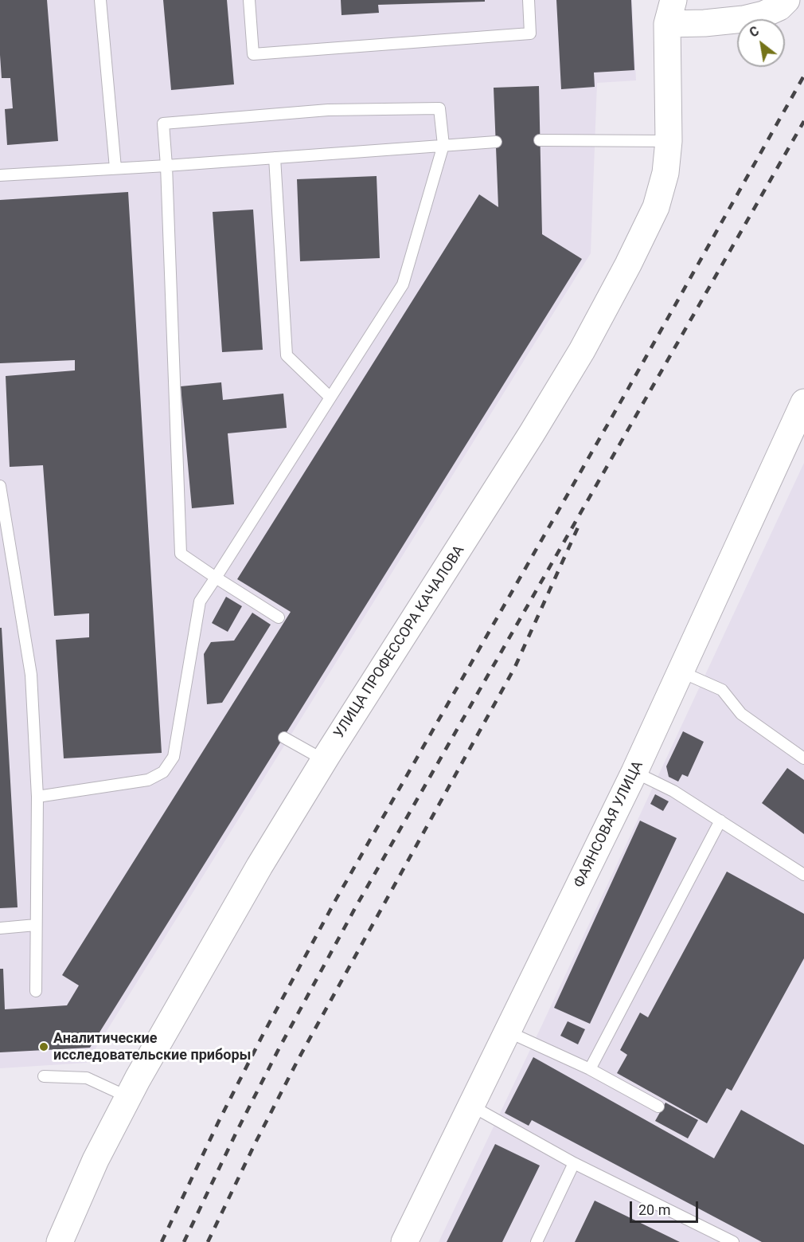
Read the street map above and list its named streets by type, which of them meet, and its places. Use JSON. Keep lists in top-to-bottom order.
{
  "streets": {
    "street": ["УЛИЦА ПРОФЕССОРА КАЧАЛОВА", "ФАЯНСОВАЯ УЛИЦА"]
  },
  "places": ["Аналитические исследовательские приборы"],
  "scale_bar": "20 m",
  "north": "top left"
}
